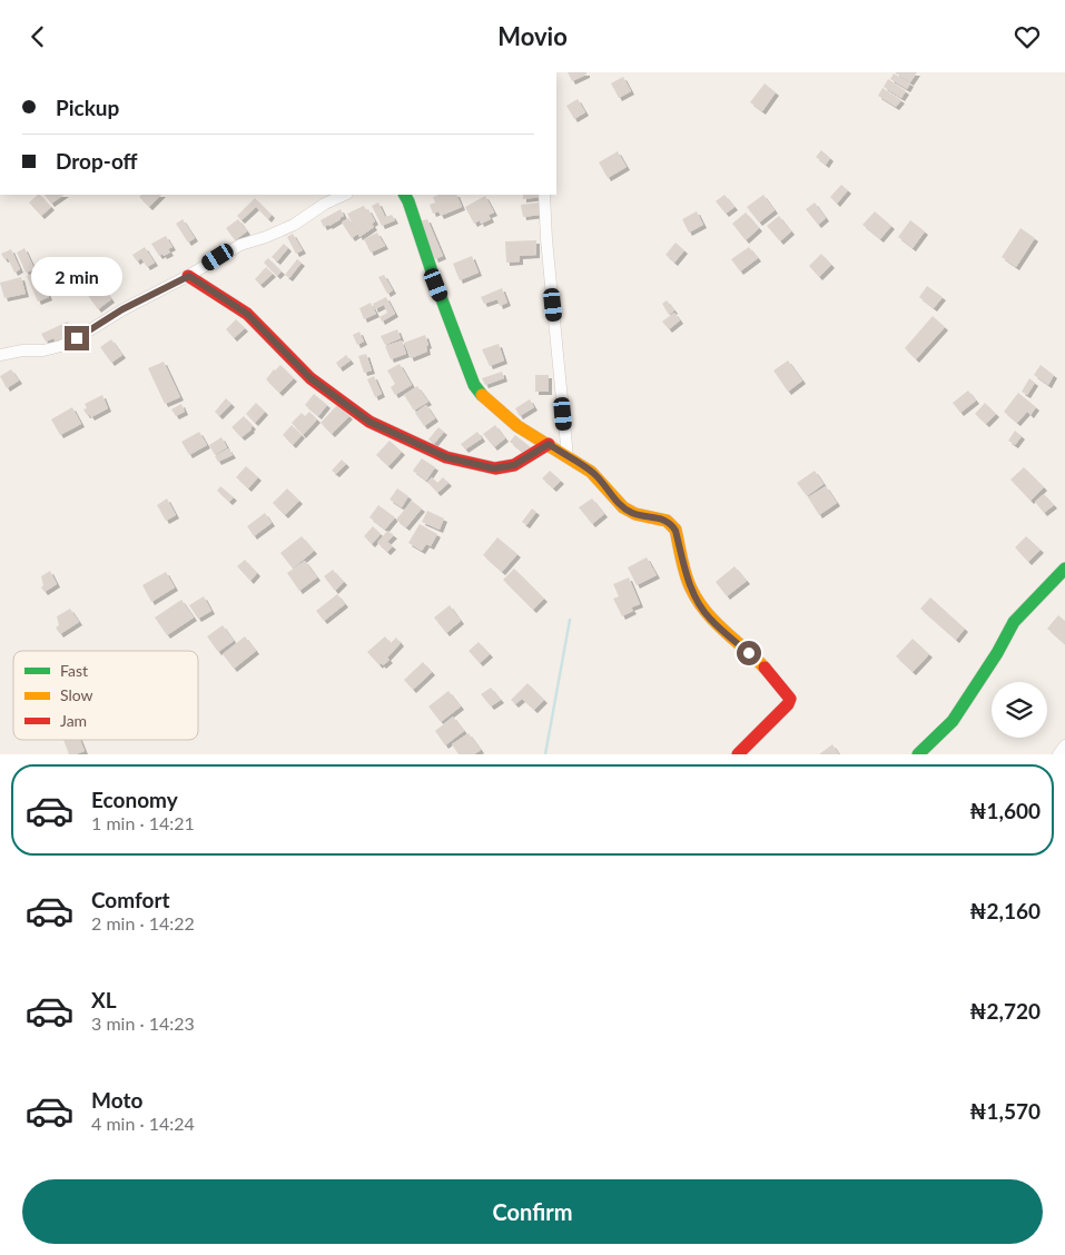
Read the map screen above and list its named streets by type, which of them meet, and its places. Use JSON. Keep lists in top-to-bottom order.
{
  "legend": ["Fast", "Slow", "Jam"],
  "page": {
    "header": "Movio",
    "banner": ["Pickup", "Drop-off"],
    "bubble": "2 min",
    "list": [
      {
        "name": "Economy",
        "note": "1 min · 14:21",
        "value": "₦1,600"
      },
      {
        "name": "Comfort",
        "note": "2 min · 14:22",
        "value": "₦2,160"
      },
      {
        "name": "XL",
        "note": "3 min · 14:23",
        "value": "₦2,720"
      },
      {
        "name": "Moto",
        "note": "4 min · 14:24",
        "value": "₦1,570"
      }
    ],
    "buttons": "Confirm"
  }
}
